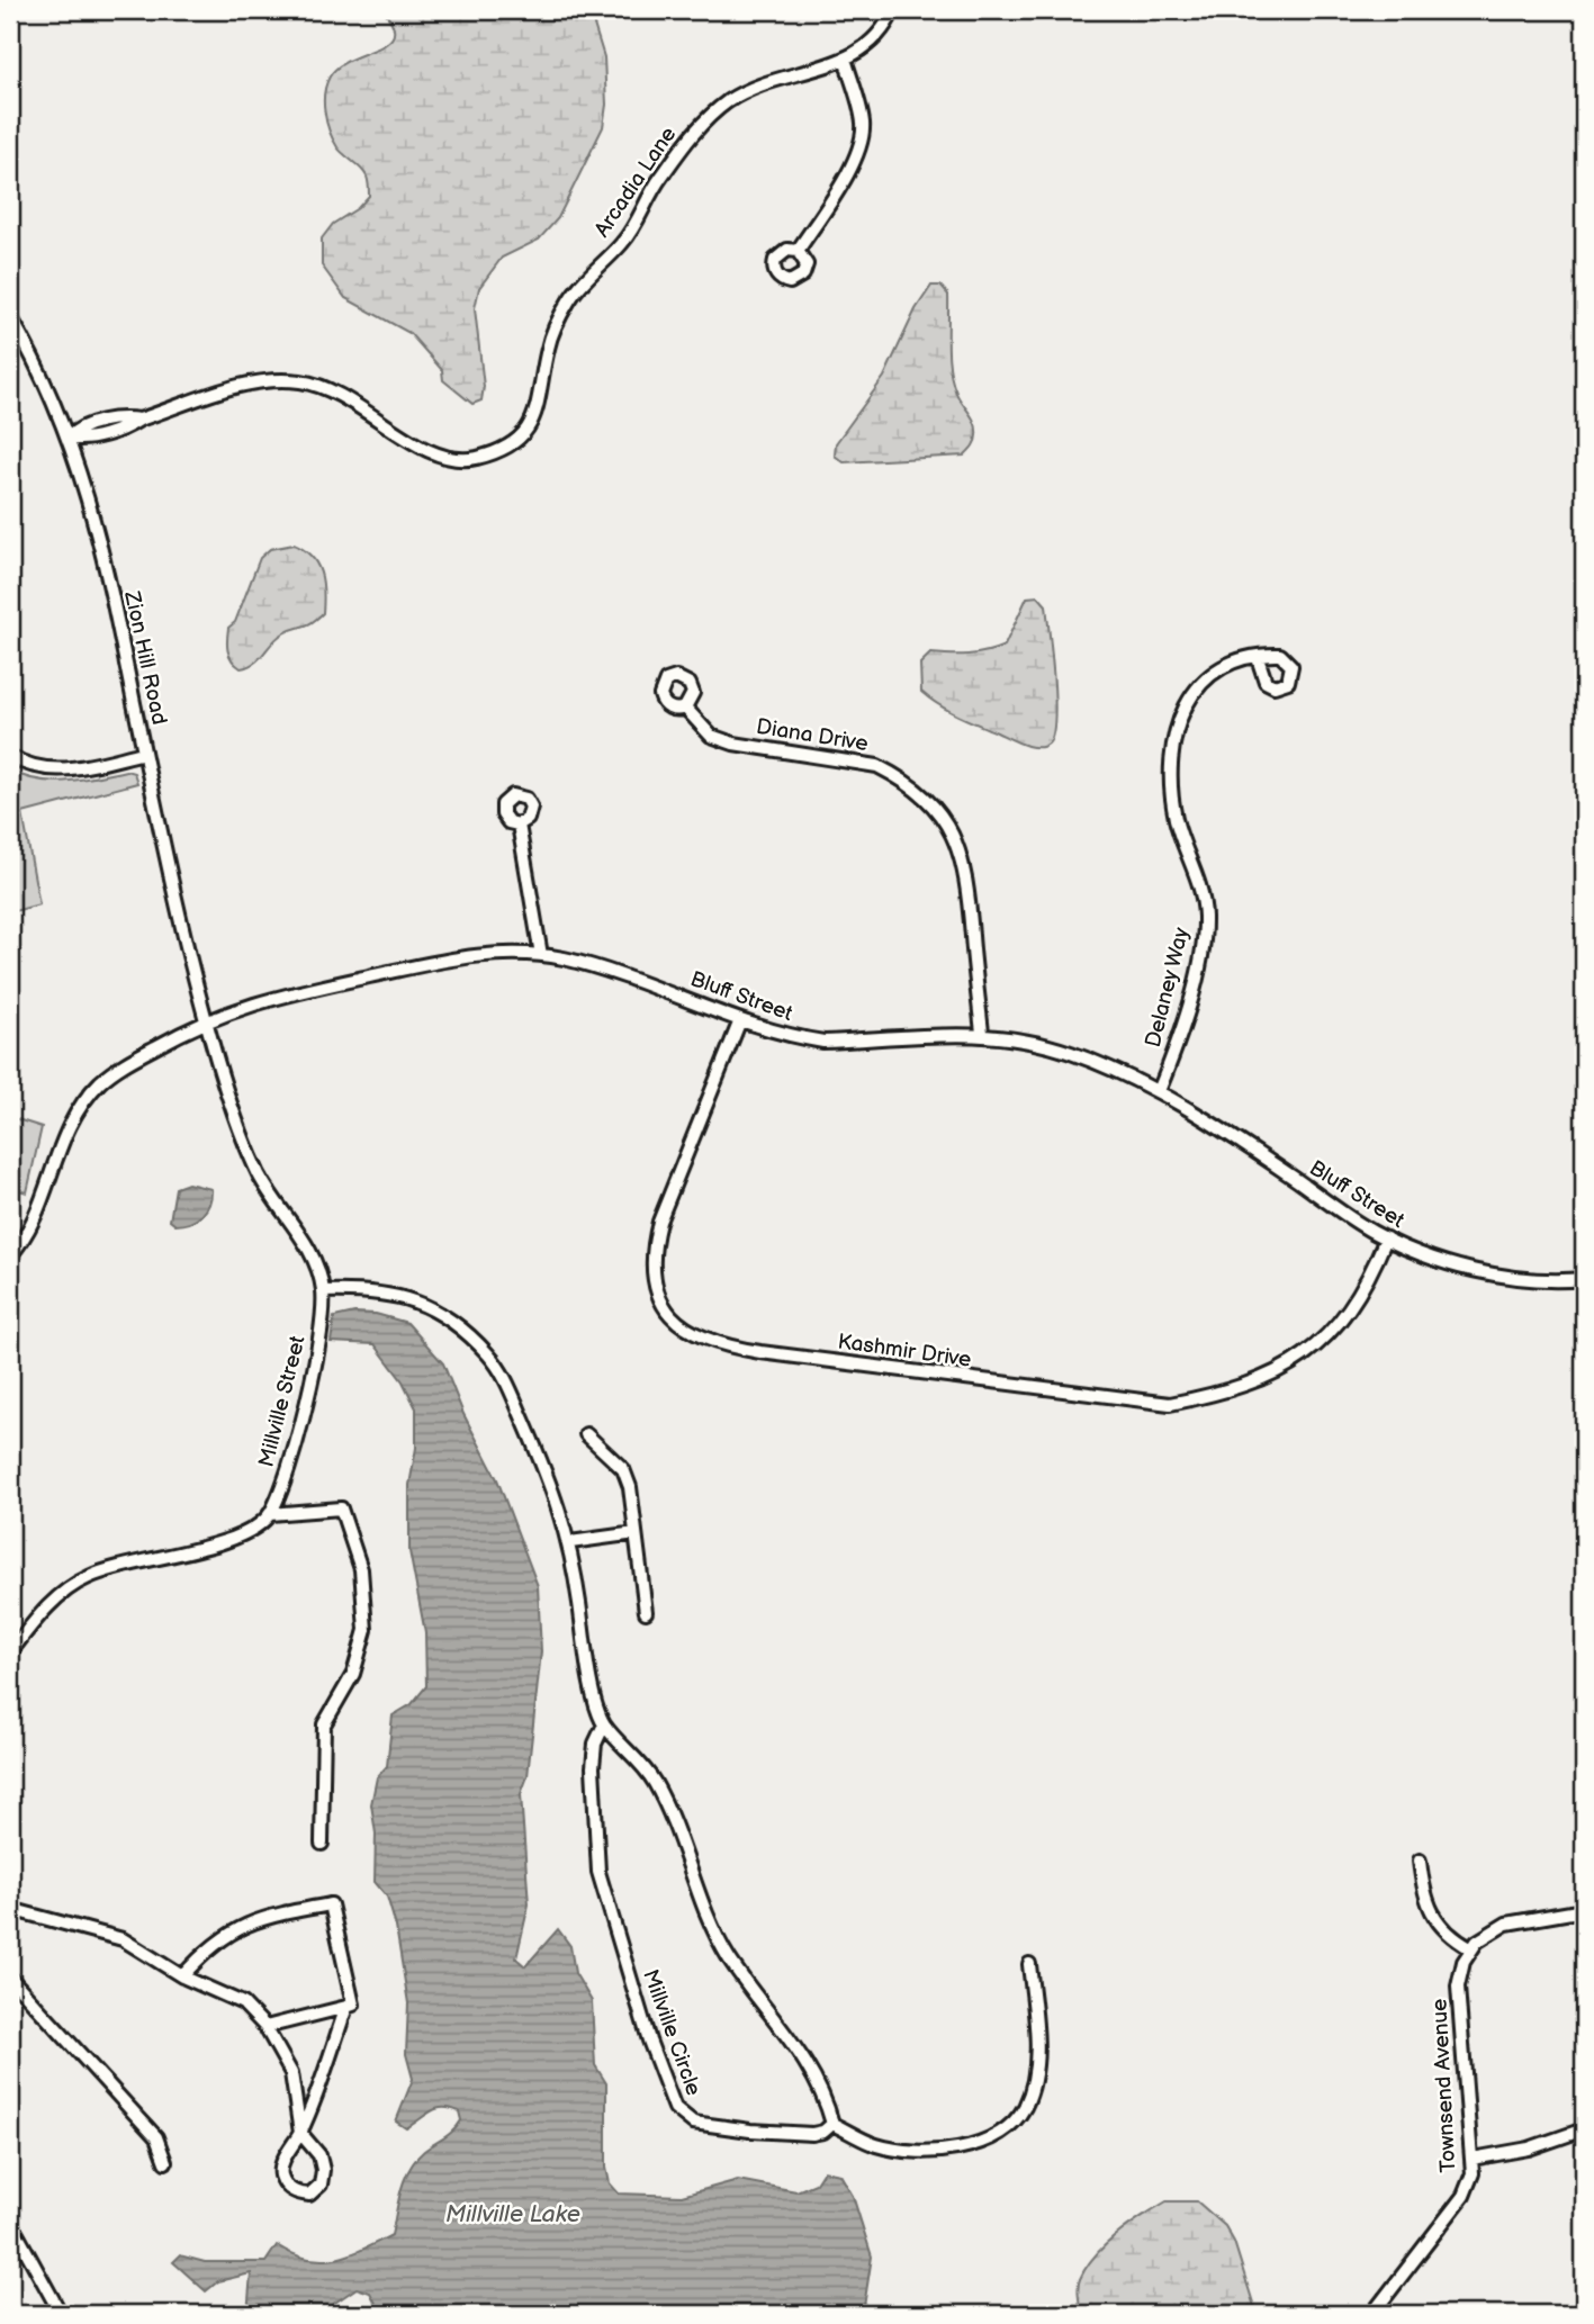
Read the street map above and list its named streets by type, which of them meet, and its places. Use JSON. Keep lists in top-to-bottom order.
{
  "streets": {
    "street": [
      "Arcadia Lane",
      "Zion Hill Road",
      "Diana Drive",
      "Delaney Way",
      "Bluff Street",
      "Kashmir Drive",
      "Millville Street",
      "Millville Circle",
      "Townsend Avenue"
    ]
  },
  "crossings": [
    ["Arcadia Lane", "Zion Hill Road"],
    ["Zion Hill Road", "Bluff Street"],
    ["Zion Hill Road", "Millville Street"],
    ["Diana Drive", "Bluff Street"],
    ["Delaney Way", "Bluff Street"],
    ["Bluff Street", "Kashmir Drive"],
    ["Bluff Street", "Millville Street"]
  ],
  "water": ["Millville Lake"]
}
